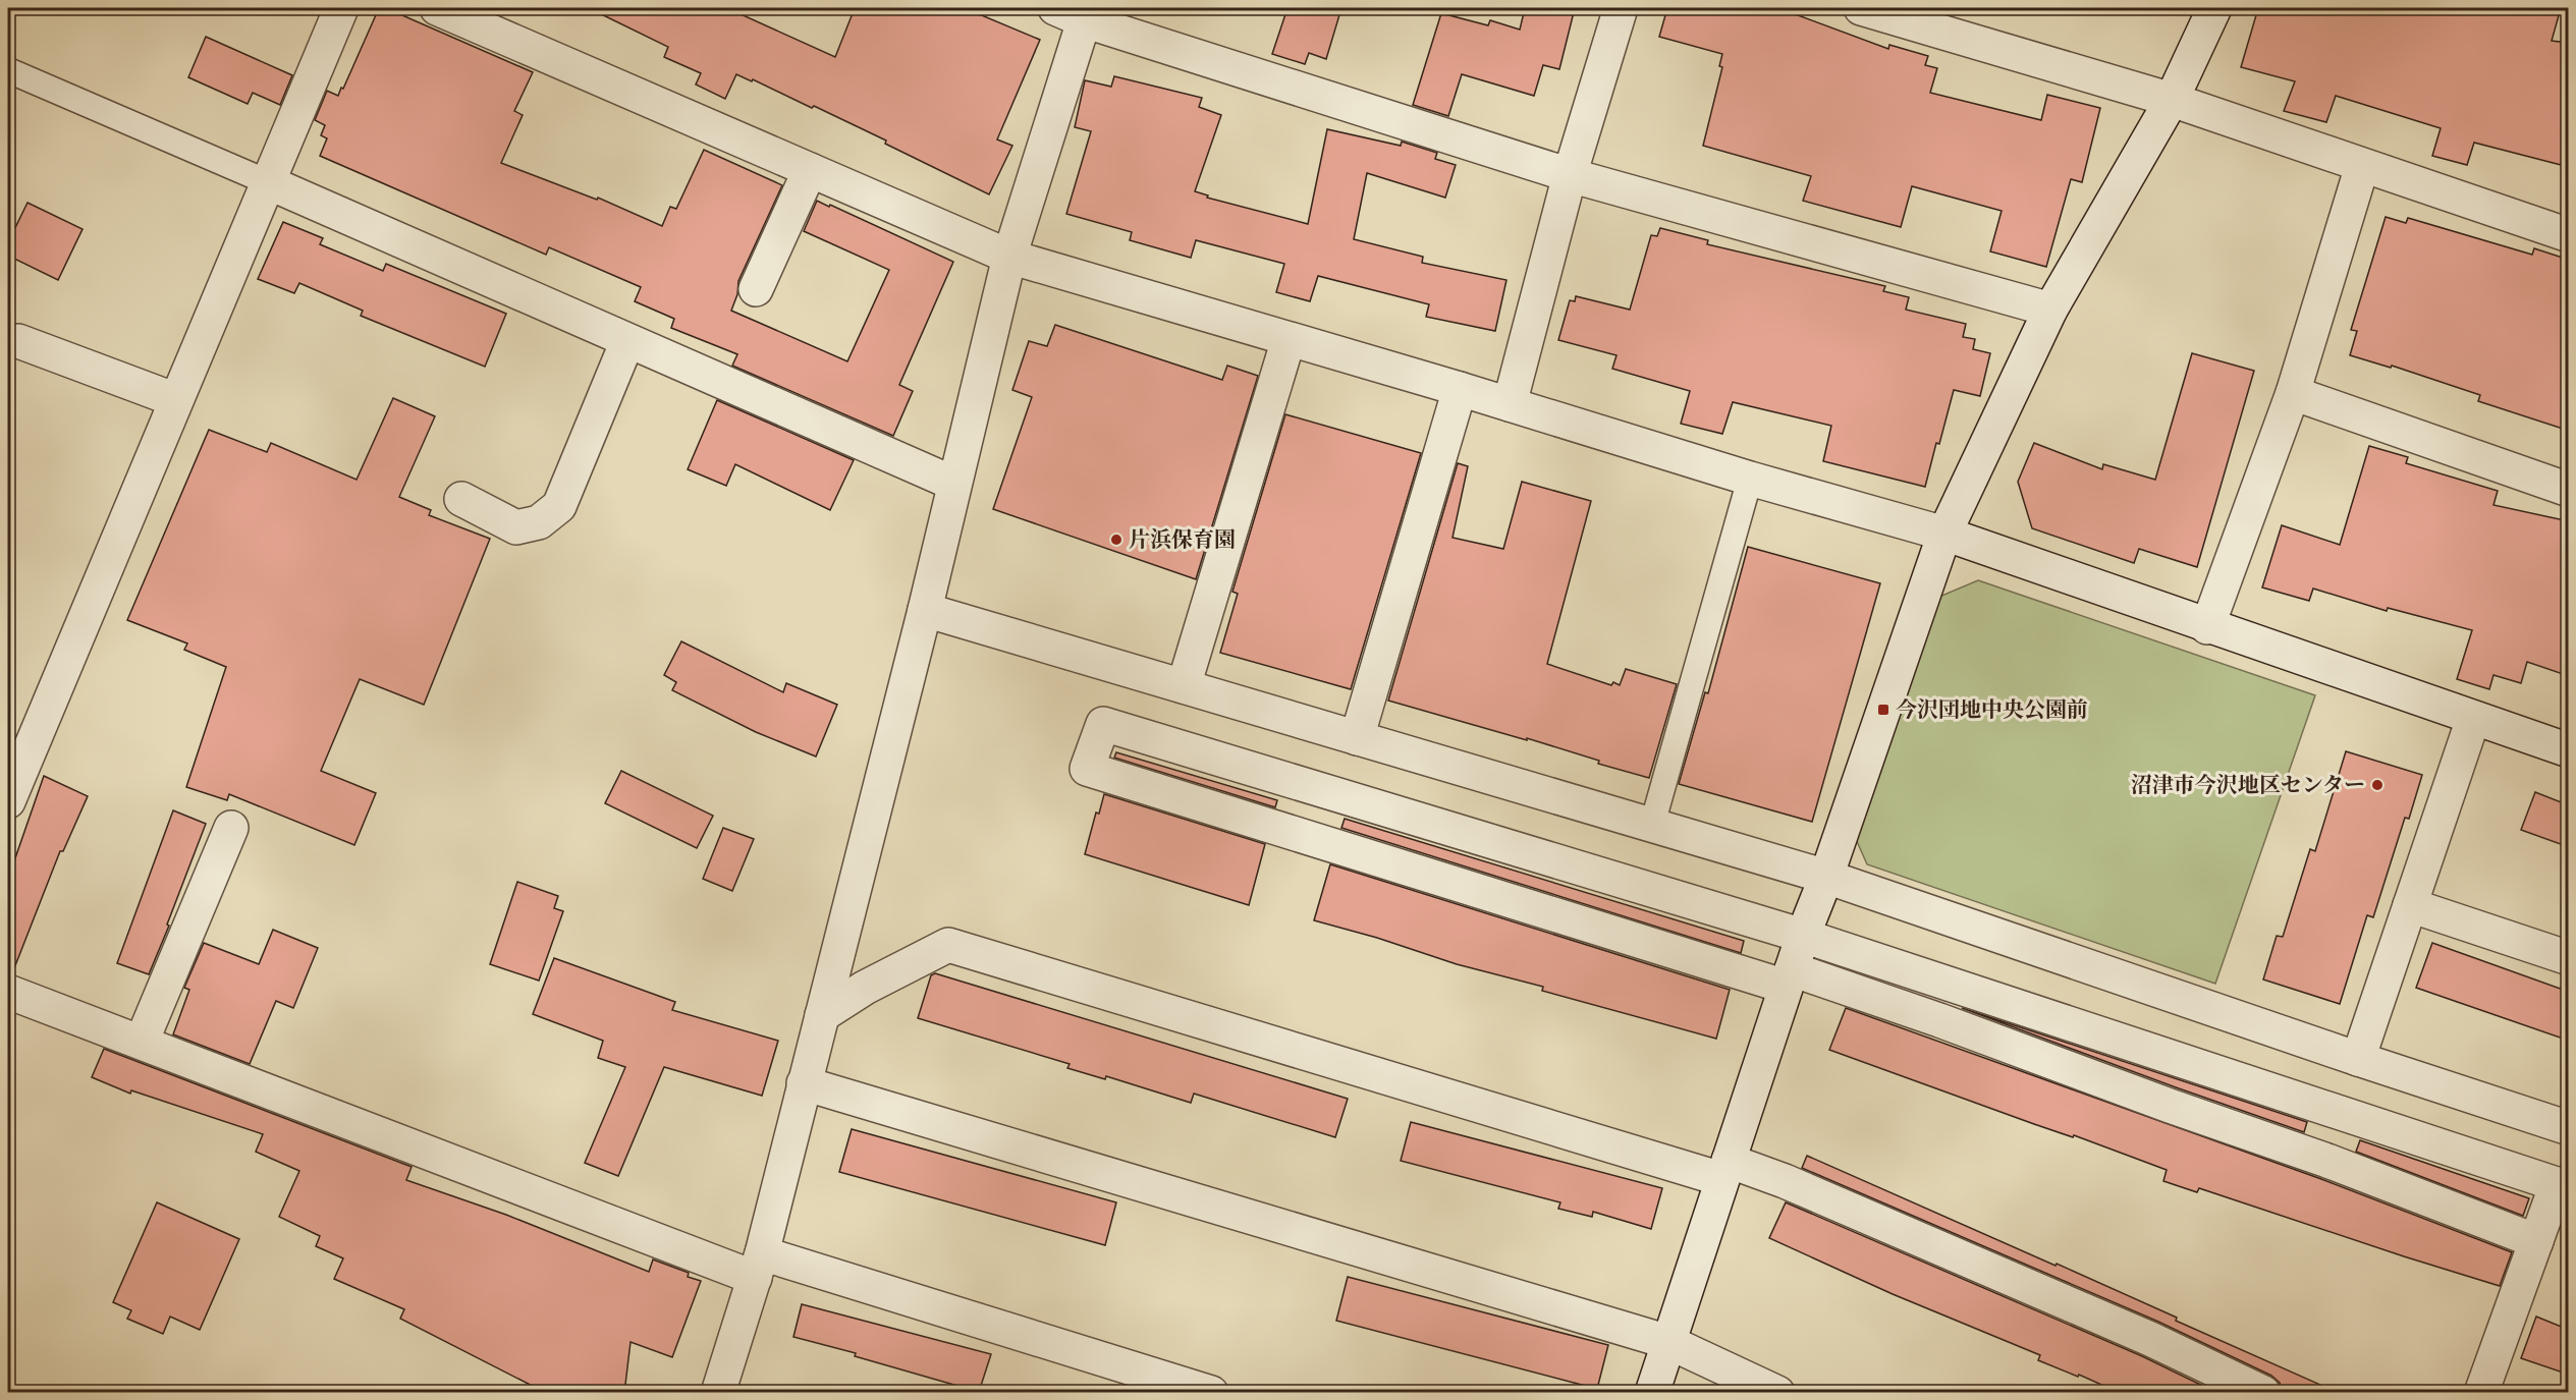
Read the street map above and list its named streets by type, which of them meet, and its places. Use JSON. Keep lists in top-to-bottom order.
{
  "places": {
    "other": ["片浜保育園", "沼津市今沢地区センター"],
    "transit": ["今沢団地中央公園前"]
  }
}
